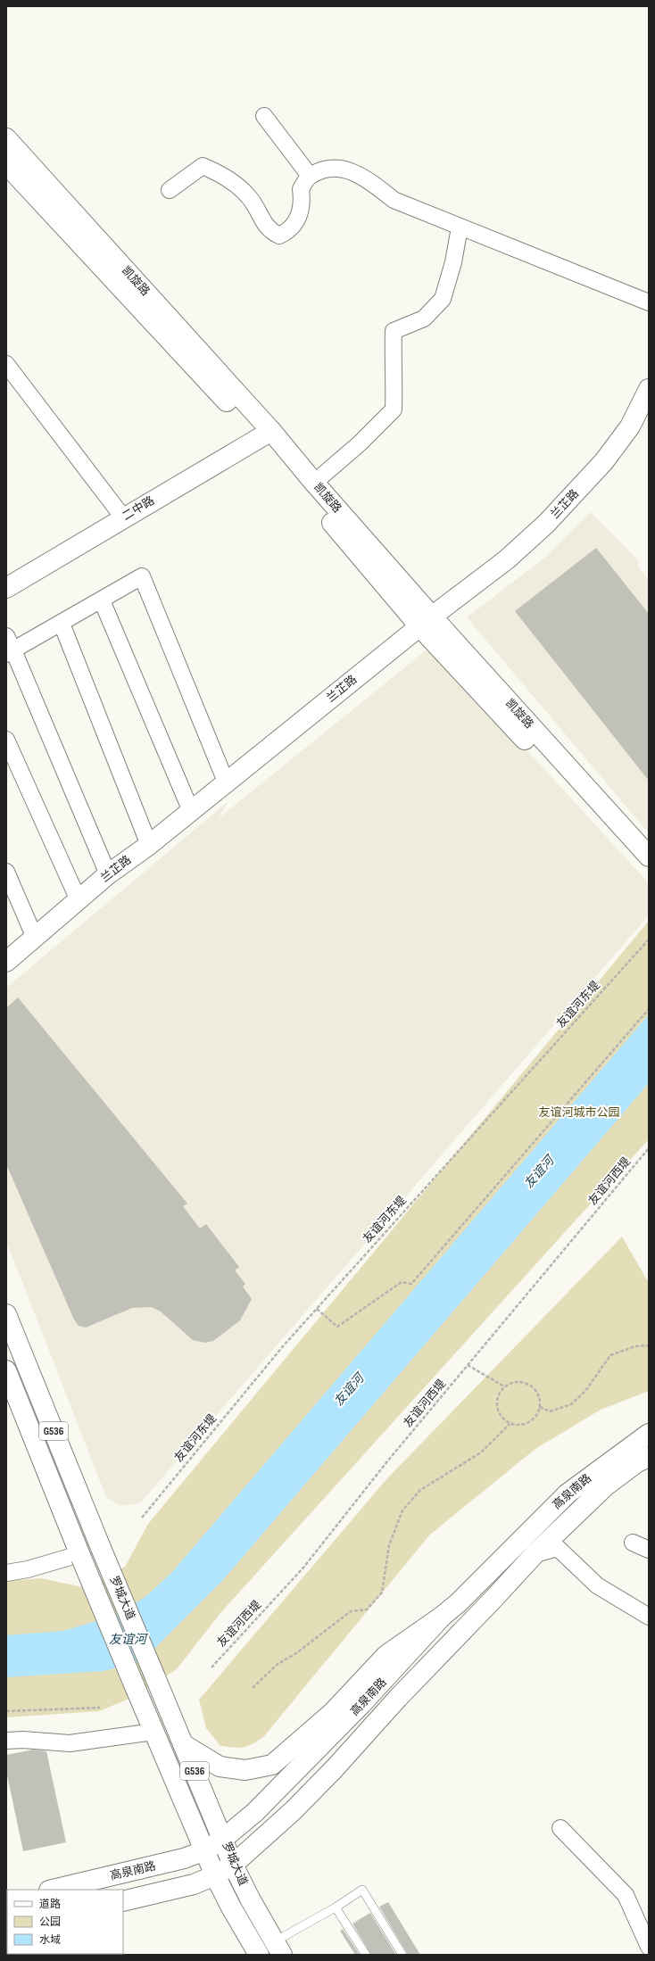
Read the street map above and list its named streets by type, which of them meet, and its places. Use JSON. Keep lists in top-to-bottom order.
{
  "streets": {
    "main road": [
      "凯旋路",
      "兰芷路",
      "二中路",
      "G536",
      "高泉南路",
      "罗城大道"
    ],
    "path": ["友谊河东堤", "友谊河西堤"]
  },
  "crossings": [
    ["凯旋路", "兰芷路"],
    ["凯旋路", "二中路"],
    ["高泉南路", "罗城大道"]
  ],
  "water": ["友谊河"],
  "parks": ["友谊河城市公园"],
  "legend": ["道路", "公园", "水域"]
}
